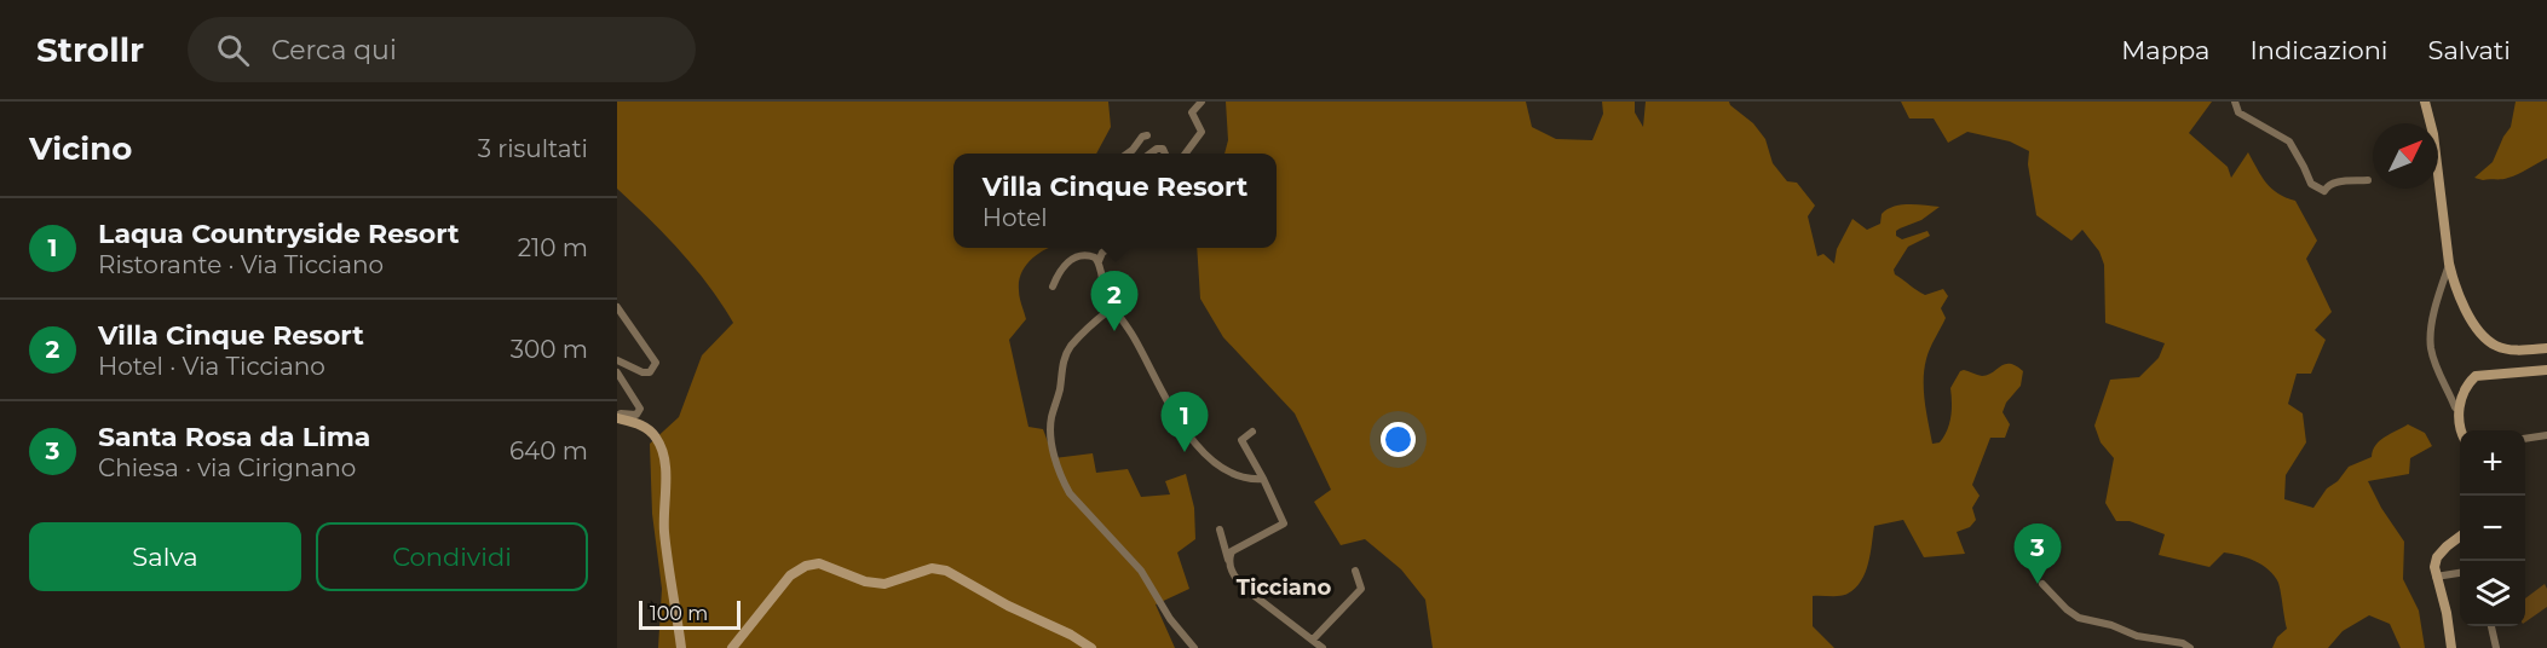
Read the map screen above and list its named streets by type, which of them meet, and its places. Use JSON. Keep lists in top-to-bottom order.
{
  "districts": ["Ticciano"],
  "scale_bar": "100 m",
  "north": "top right",
  "page": {
    "header": "Strollr",
    "search": "Cerca qui",
    "nav": ["Mappa", "Indicazioni", "Salvati"],
    "heading": ["Vicino", "3 risultati"],
    "popup": ["Villa Cinque Resort", "Hotel"],
    "list": [
      {
        "mark": "1",
        "name": "Laqua Countryside Resort",
        "note": "Ristorante · Via Ticciano",
        "value": "210 m"
      },
      {
        "mark": "2",
        "name": "Villa Cinque Resort",
        "note": "Hotel · Via Ticciano",
        "value": "300 m"
      },
      {
        "mark": "3",
        "name": "Santa Rosa da Lima",
        "note": "Chiesa · via Cirignano",
        "value": "640 m"
      }
    ],
    "pins": ["2", "1", "3"],
    "map_buttons": ["+", "−"],
    "buttons": ["Salva", "Condividi"],
    "scale": "100 m"
  }
}
